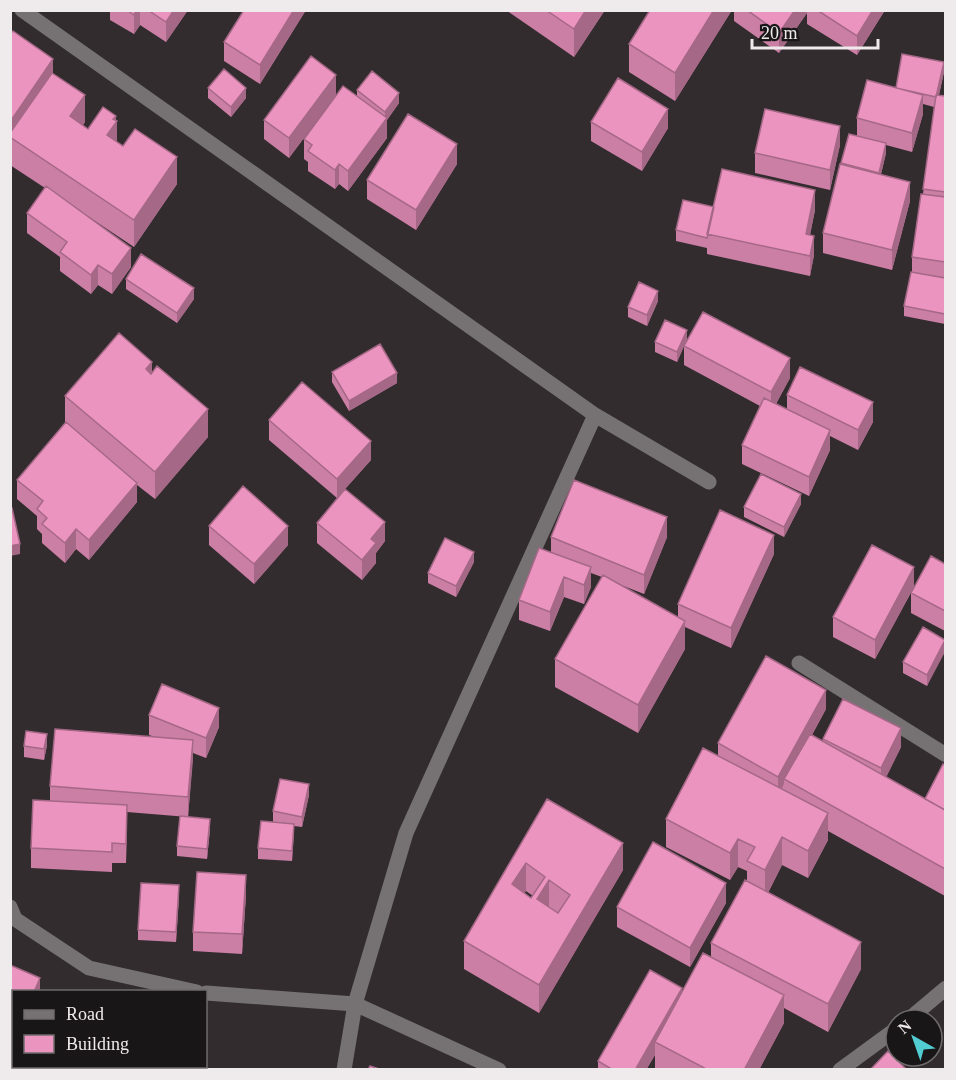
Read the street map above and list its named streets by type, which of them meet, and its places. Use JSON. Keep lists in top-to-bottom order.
{
  "legend": ["Road", "Building"],
  "scale_bar": "20 m",
  "north": "top left"
}
